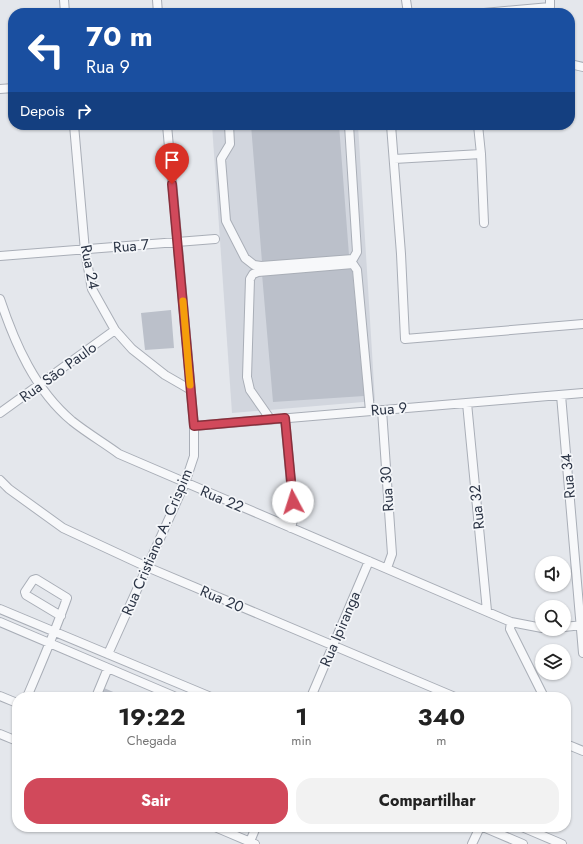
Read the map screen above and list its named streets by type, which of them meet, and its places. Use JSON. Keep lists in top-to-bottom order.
{
  "streets": {
    "street": [
      "Rua 7",
      "Rua 24",
      "Rua São Paulo",
      "Rua 9",
      "Rua 34",
      "Rua 30",
      "Rua 22",
      "Rua 32",
      "Rua Cristiano A. Crispim",
      "Rua 20",
      "Rua Ipiranga"
    ]
  },
  "crossings": [
    ["Rua 7", "Rua 24"],
    ["Rua 7", "Rua Cristiano A. Crispim"],
    ["Rua 24", "Rua São Paulo"],
    ["Rua 24", "Rua Cristiano A. Crispim"],
    ["Rua São Paulo", "Rua 22"],
    ["Rua 9", "Rua 34"],
    ["Rua 9", "Rua 30"],
    ["Rua 9", "Rua 32"],
    ["Rua 9", "Rua Cristiano A. Crispim"],
    ["Rua 30", "Rua 22"],
    ["Rua 22", "Rua 32"],
    ["Rua 22", "Rua Cristiano A. Crispim"],
    ["Rua 22", "Rua Ipiranga"],
    ["Rua Cristiano A. Crispim", "Rua 20"],
    ["Rua 20", "Rua Ipiranga"]
  ],
  "page": {
    "turn": ["70 m", "Rua 9"],
    "then": "Depois",
    "eta": [
      "19:22",
      "Chegada",
      "1",
      "min",
      "340",
      "m"
    ],
    "buttons": ["Sair", "Compartilhar"]
  }
}
